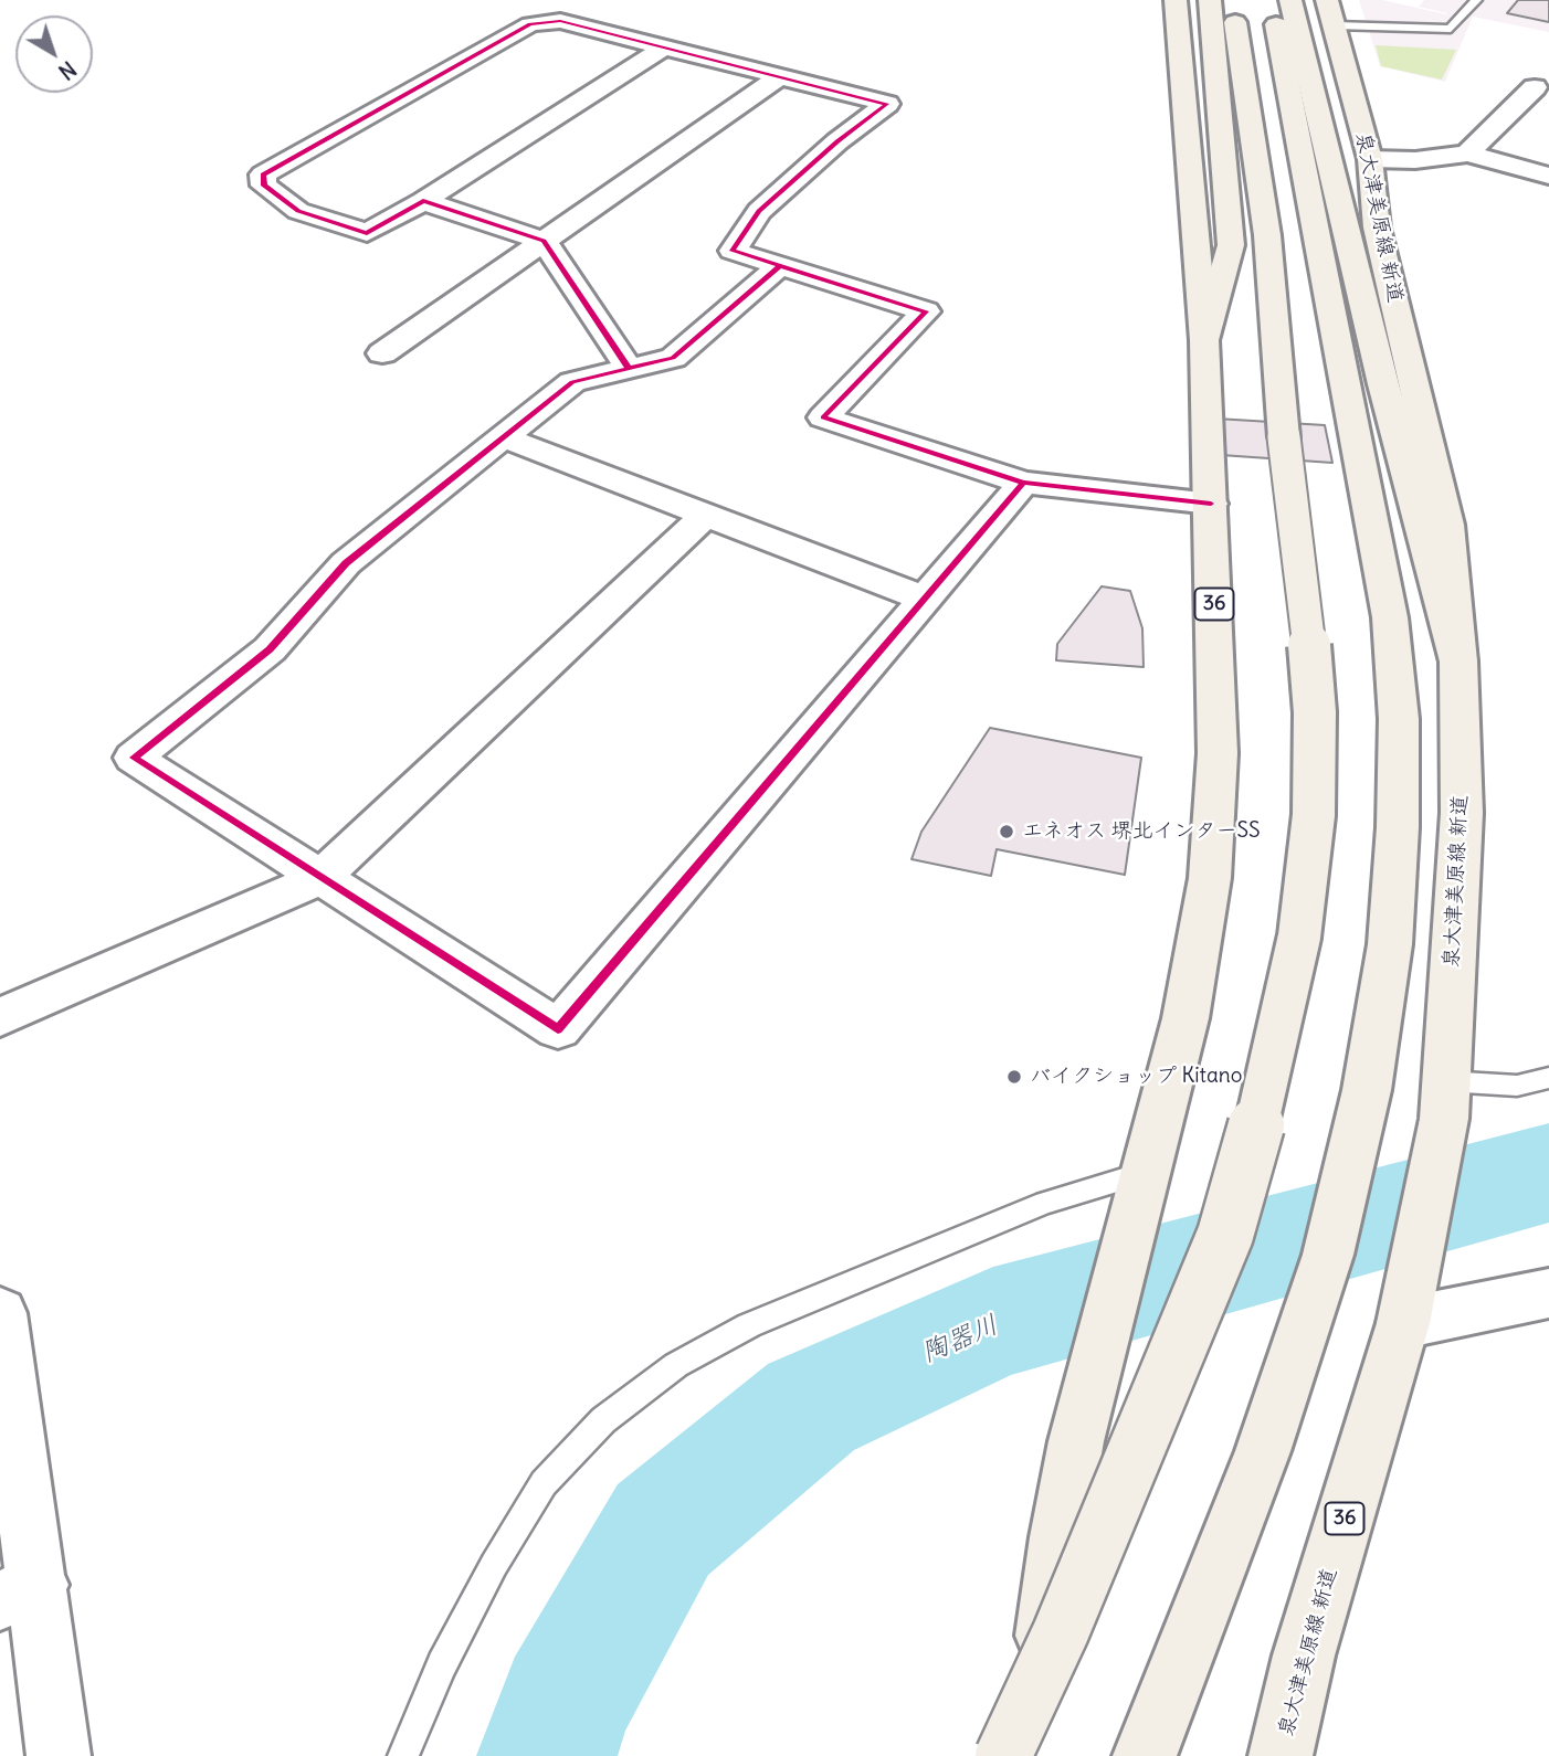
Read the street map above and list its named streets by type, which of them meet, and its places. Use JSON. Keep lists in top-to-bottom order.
{
  "streets": {
    "main road": ["泉大津美原線 新道", "36"]
  },
  "water": ["陶器川"],
  "places": ["エネオス 堺北インターSS", "バイクショップ Kitano"],
  "north": "bottom right"
}
